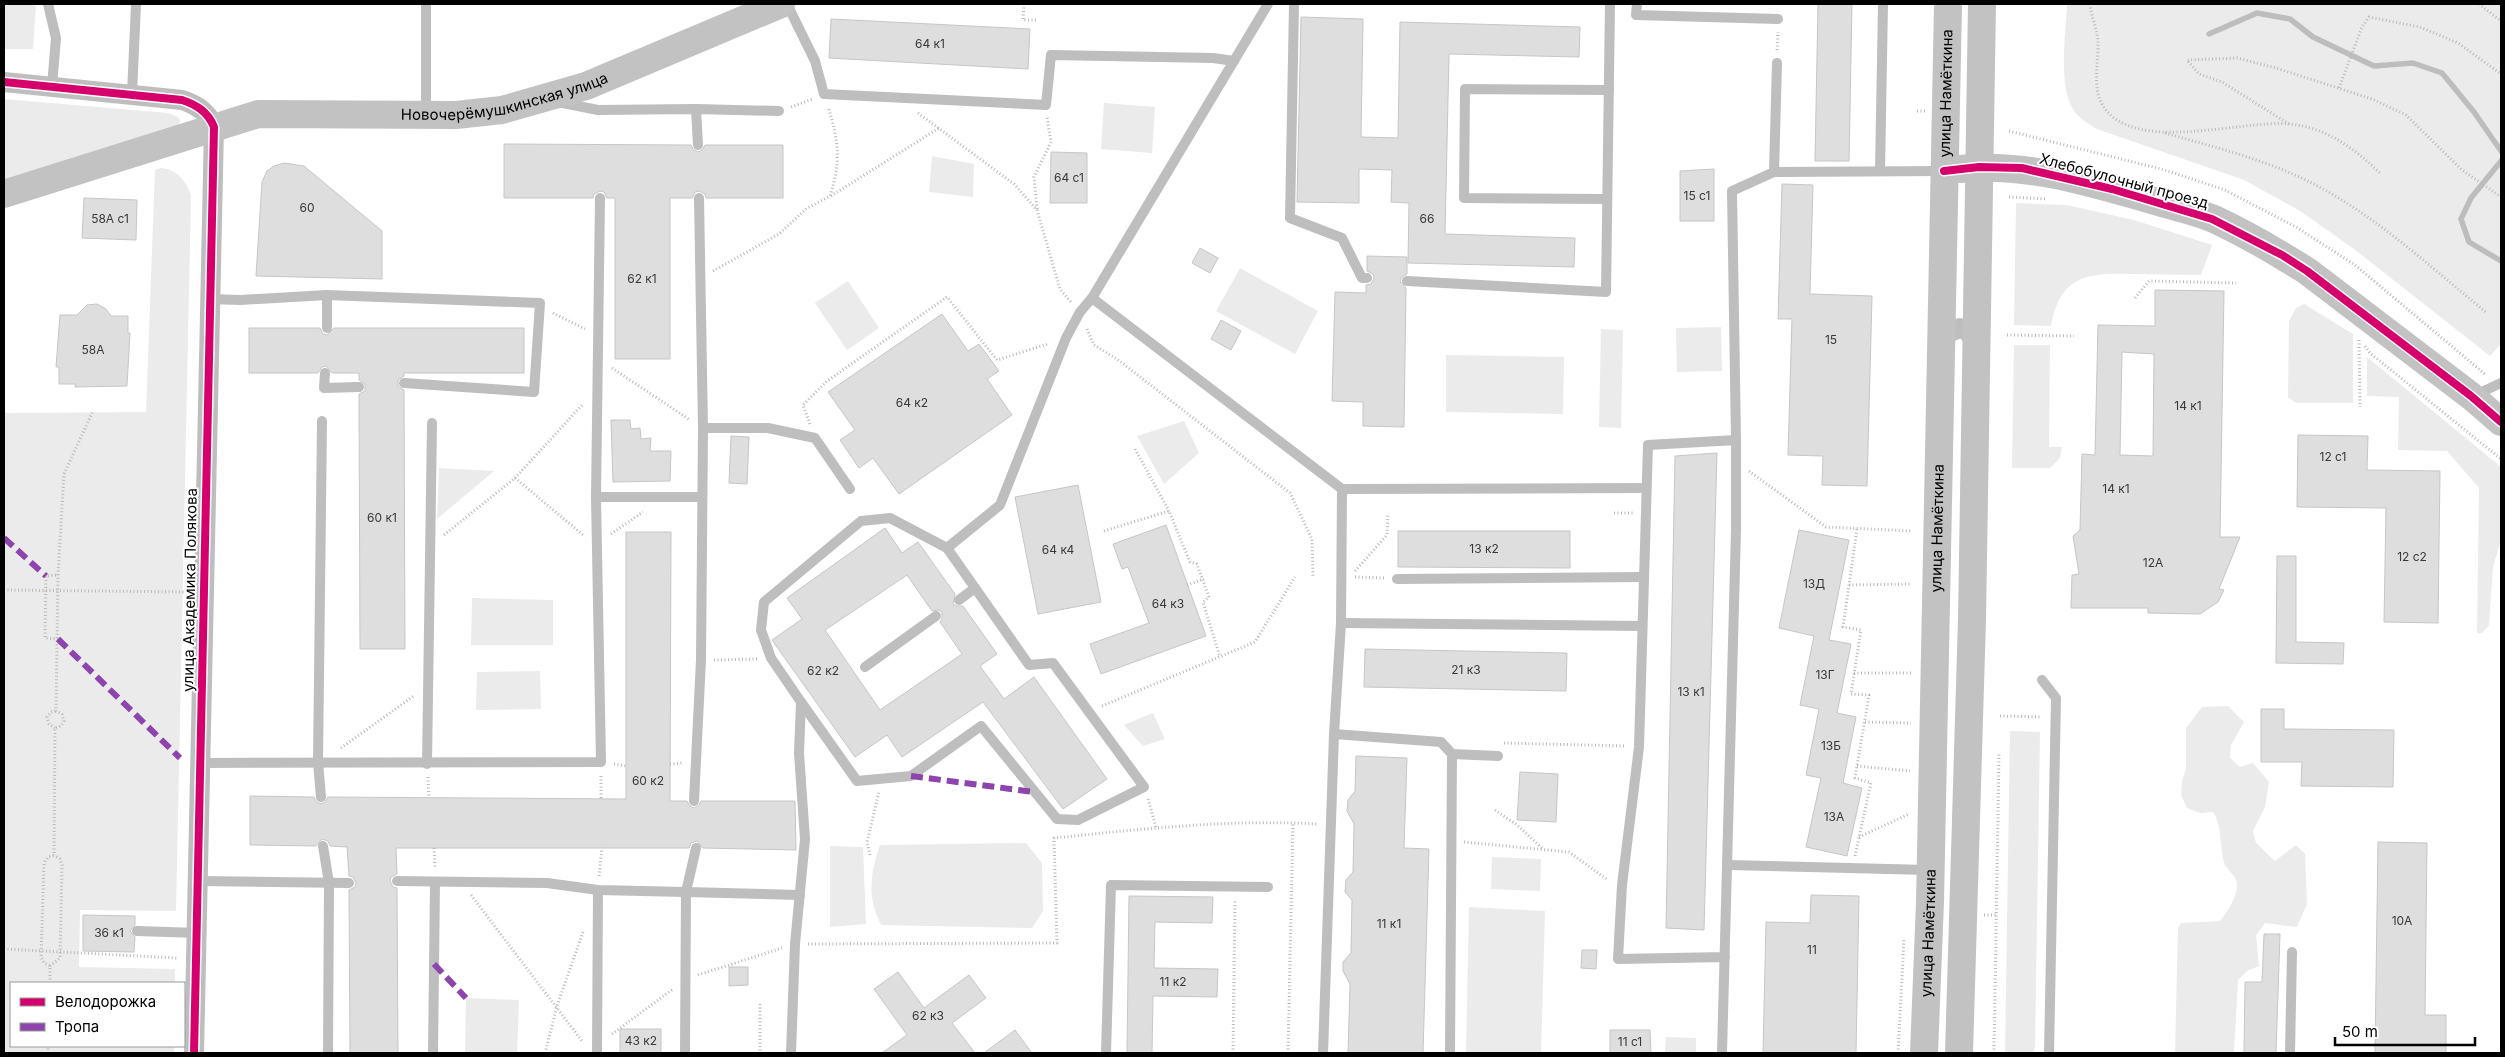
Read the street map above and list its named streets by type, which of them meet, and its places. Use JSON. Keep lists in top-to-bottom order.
{
  "streets": {
    "main road": ["Новочерёмушкинская улица", "улица Намёткина", "Хлебобулочный проезд"],
    "street": ["улица Академика Полякова"]
  },
  "crossings": [
    ["Новочерёмушкинская улица", "улица Академика Полякова"],
    ["улица Намёткина", "Хлебобулочный проезд"]
  ],
  "house_numbers": [
    "64 к1",
    "64 с1",
    "15 с1",
    "60",
    "58А с1",
    "66",
    "62 к1",
    "15",
    "58А",
    "64 к2",
    "14 к1",
    "12 с1",
    "14 к1",
    "60 к1",
    "13 к2",
    "64 к4",
    "12 с2",
    "12А",
    "13Д",
    "64 к3",
    "21 к3",
    "62 к2",
    "13Г",
    "13 к1",
    "13Б",
    "60 к2",
    "13А",
    "10А",
    "11 к1",
    "36 к1",
    "11",
    "11 к2",
    "62 к3",
    "43 к2",
    "11 с1"
  ],
  "legend": ["Велодорожка", "Тропа"],
  "scale_bar": "50 m"
}
